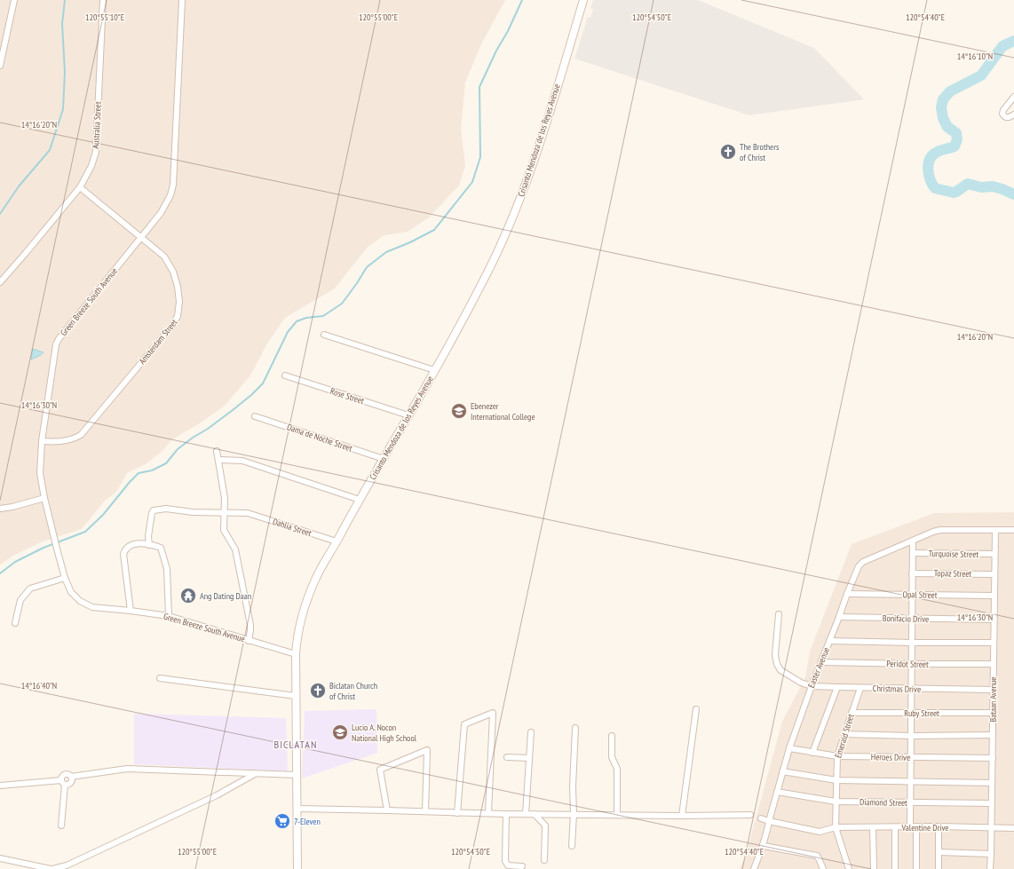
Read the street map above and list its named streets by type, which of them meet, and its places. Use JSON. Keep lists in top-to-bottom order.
{
  "streets": {
    "main road": ["Crisanto Mendoza de los Reyes Avenue"],
    "street": [
      "Australia Street",
      "Green Breeze South Avenue",
      "Amsterdam Street",
      "Rose Street",
      "Dama de Noche Street",
      "Dahlia Street",
      "Turquoise Street",
      "Topaz Street",
      "Opal Street",
      "Bonifacio Drive",
      "Peridot Street",
      "Easter Avenue",
      "Christmas Drive",
      "Bataan Avenue",
      "Ruby Street",
      "Emerald Street",
      "Heroes Drive",
      "Diamond Street",
      "Valentine Drive"
    ]
  },
  "crossings": [
    ["Australia Street", "Amsterdam Street"],
    ["Crisanto Mendoza de los Reyes Avenue", "Green Breeze South Avenue"],
    ["Crisanto Mendoza de los Reyes Avenue", "Rose Street"],
    ["Crisanto Mendoza de los Reyes Avenue", "Dama de Noche Street"],
    ["Crisanto Mendoza de los Reyes Avenue", "Dahlia Street"],
    ["Green Breeze South Avenue", "Amsterdam Street"],
    ["Turquoise Street", "Bataan Avenue"],
    ["Topaz Street", "Bataan Avenue"],
    ["Opal Street", "Easter Avenue"],
    ["Opal Street", "Bataan Avenue"],
    ["Bonifacio Drive", "Easter Avenue"],
    ["Bonifacio Drive", "Bataan Avenue"],
    ["Peridot Street", "Easter Avenue"],
    ["Peridot Street", "Bataan Avenue"],
    ["Easter Avenue", "Christmas Drive"],
    ["Easter Avenue", "Bataan Avenue"],
    ["Easter Avenue", "Heroes Drive"],
    ["Easter Avenue", "Diamond Street"],
    ["Christmas Drive", "Bataan Avenue"],
    ["Christmas Drive", "Emerald Street"],
    ["Bataan Avenue", "Ruby Street"],
    ["Bataan Avenue", "Heroes Drive"],
    ["Bataan Avenue", "Diamond Street"],
    ["Bataan Avenue", "Valentine Drive"],
    ["Ruby Street", "Emerald Street"],
    ["Emerald Street", "Heroes Drive"],
    ["Emerald Street", "Diamond Street"],
    ["Emerald Street", "Valentine Drive"]
  ],
  "districts": ["BICLATAN"],
  "places": {
    "church": ["The Brothers of Christ", "Biclatan Church of Christ"],
    "school or university": ["Ebenezer International College", "Lucio A. Nocon National High School"],
    "temple": ["Ang Dating Daan"],
    "supermarket": ["7-Eleven"]
  },
  "coordinates": [
    "120°55'10\"E",
    "120°55'00\"E",
    "120°54'50\"E",
    "120°54'40\"E",
    "14°16'10\"N",
    "14°16'20\"N",
    "14°16'30\"N",
    "14°16'40\"N"
  ]
}
